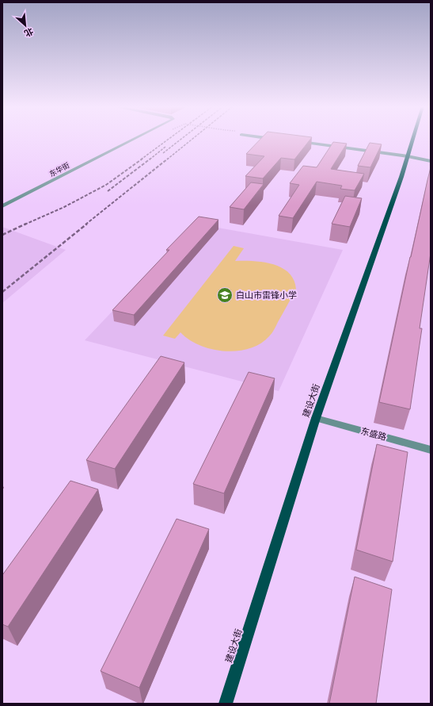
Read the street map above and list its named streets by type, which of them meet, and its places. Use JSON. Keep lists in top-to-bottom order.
{
  "streets": {
    "main road": ["建设大街"],
    "street": ["东华街", "东盛路"]
  },
  "crossings": [
    ["建设大街", "东盛路"]
  ],
  "places": {
    "school or university": ["白山市雷锋小学"]
  },
  "north": "bottom right"
}
